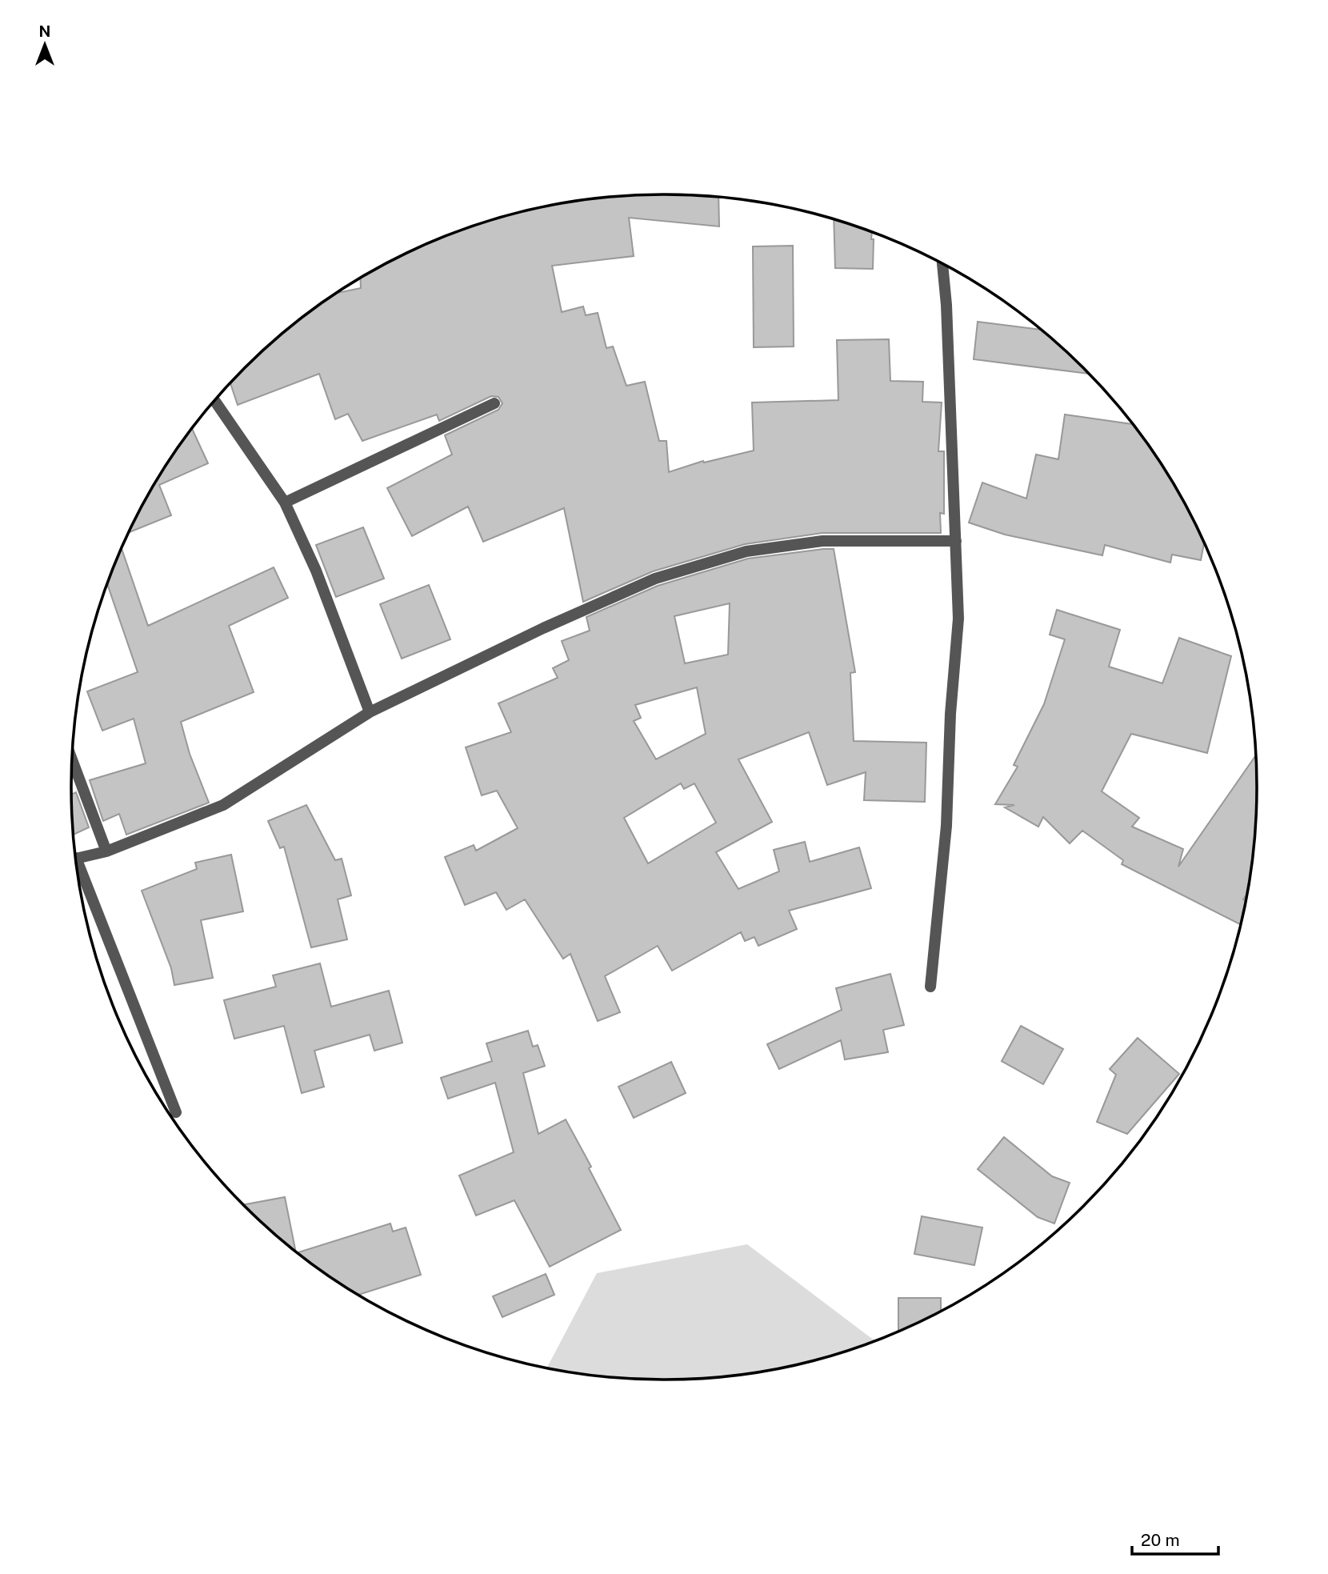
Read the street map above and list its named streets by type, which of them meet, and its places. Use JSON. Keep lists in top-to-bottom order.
{
  "scale_bar": "20 m",
  "north": "top"
}
